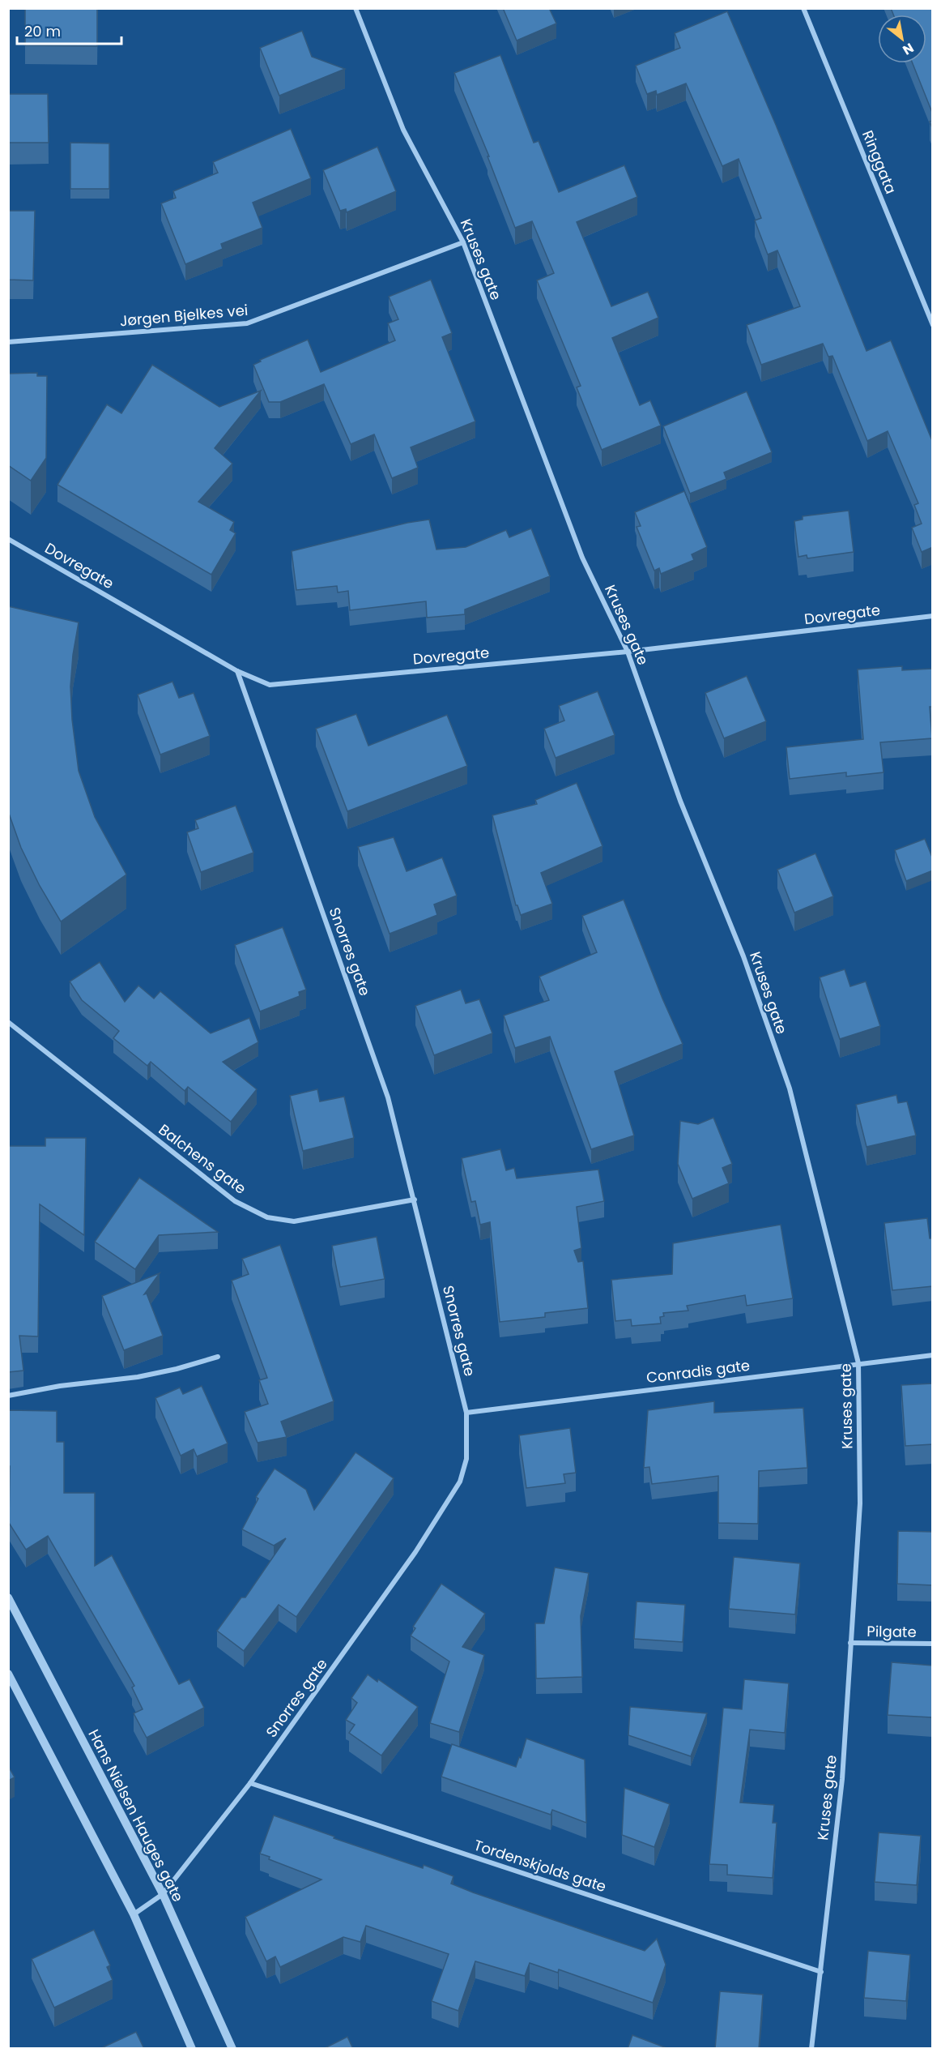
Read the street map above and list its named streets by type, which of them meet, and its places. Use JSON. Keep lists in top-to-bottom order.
{
  "streets": {
    "street": [
      "Ringgata",
      "Kruses gate",
      "Jørgen Bjelkes vei",
      "Dovregate",
      "Snorres gate",
      "Balchens gate",
      "Conradis gate",
      "Pilgate",
      "Hans Nielsen Hauges gate",
      "Tordenskjolds gate"
    ]
  },
  "crossings": [
    ["Kruses gate", "Jørgen Bjelkes vei"],
    ["Kruses gate", "Dovregate"],
    ["Kruses gate", "Conradis gate"],
    ["Kruses gate", "Pilgate"],
    ["Kruses gate", "Tordenskjolds gate"],
    ["Dovregate", "Snorres gate"],
    ["Snorres gate", "Balchens gate"],
    ["Snorres gate", "Conradis gate"],
    ["Snorres gate", "Hans Nielsen Hauges gate"],
    ["Snorres gate", "Tordenskjolds gate"]
  ],
  "scale_bar": "20 m",
  "north": "bottom right"
}
